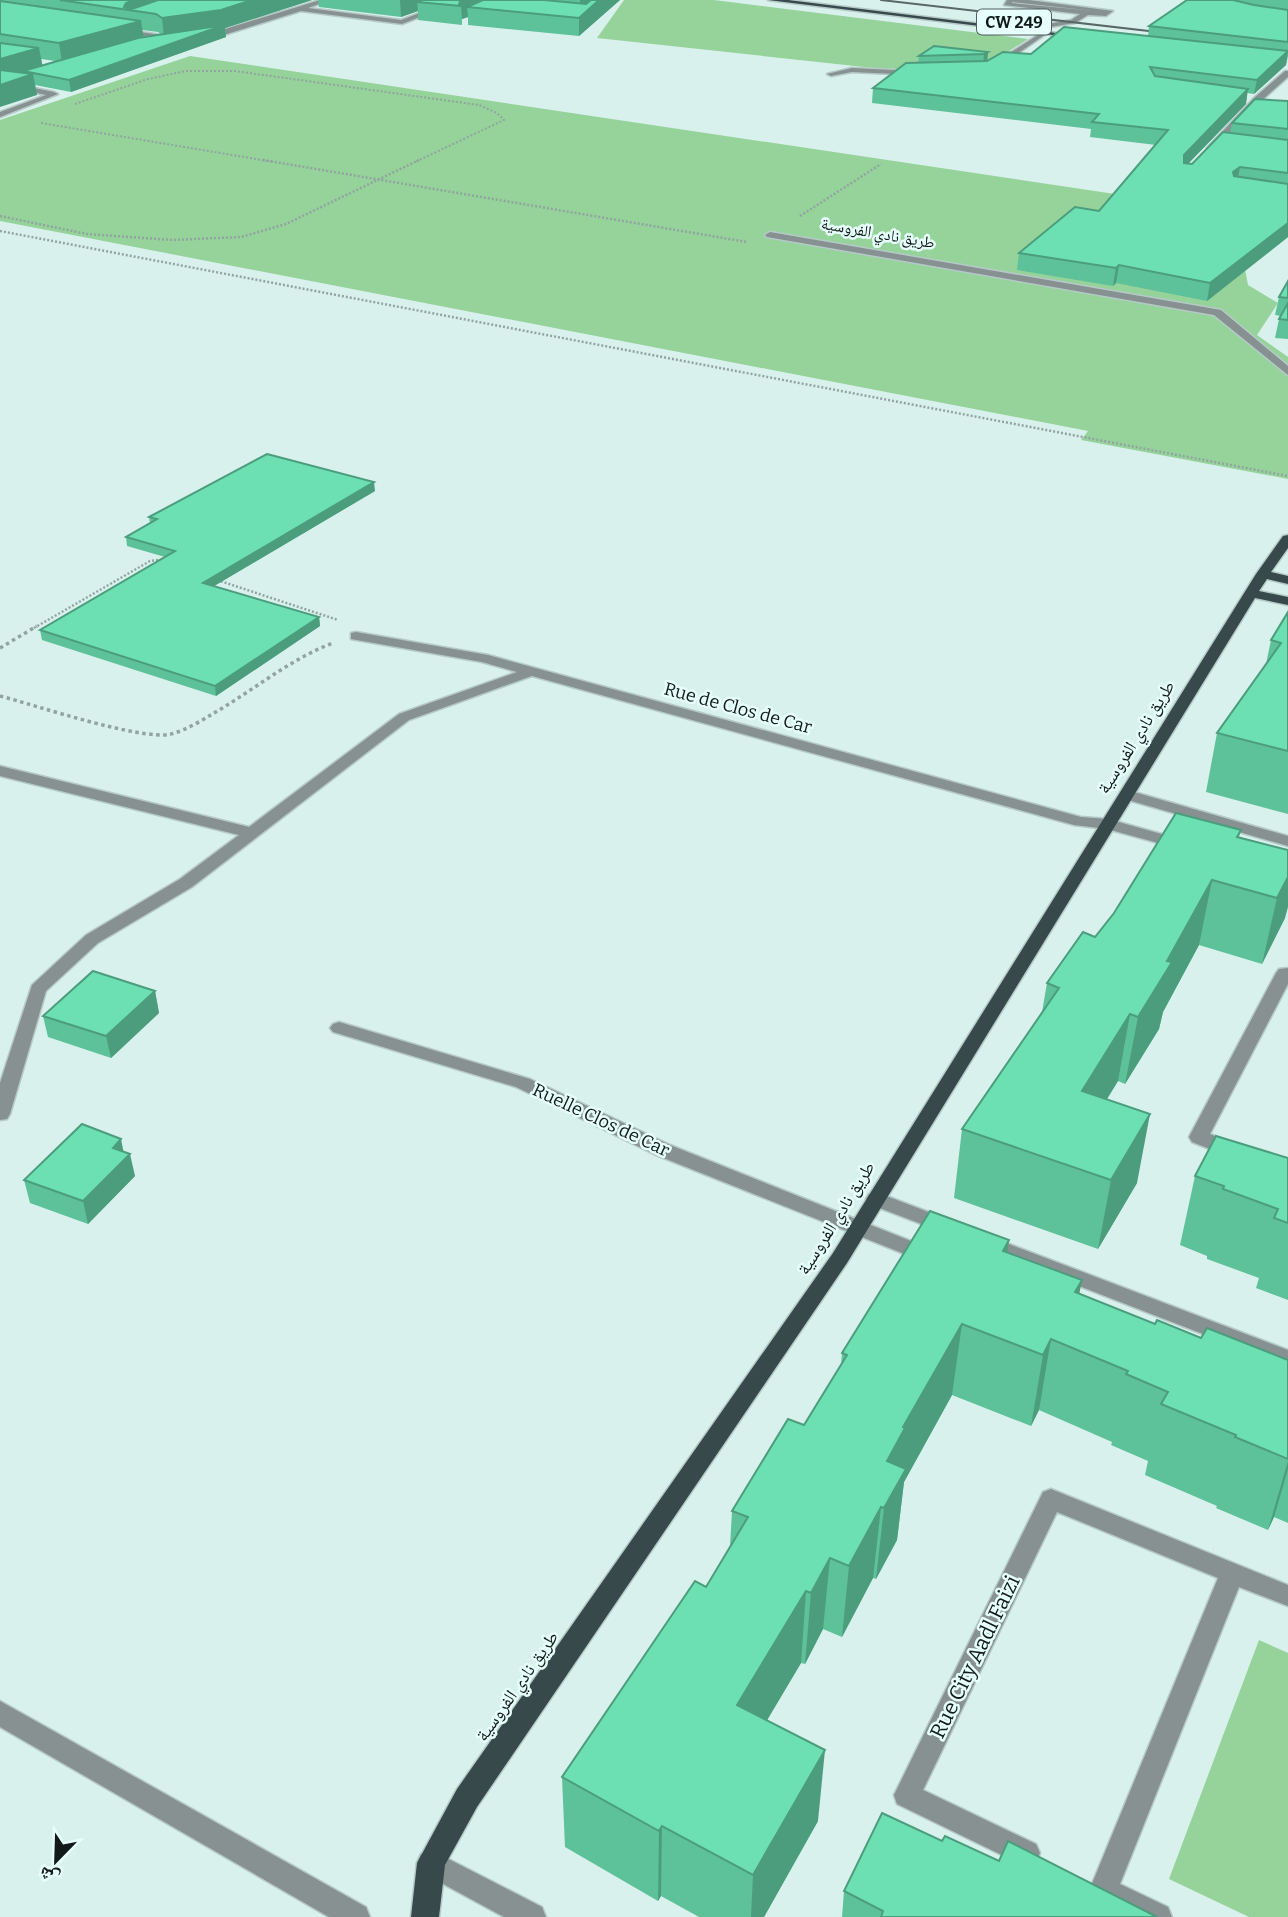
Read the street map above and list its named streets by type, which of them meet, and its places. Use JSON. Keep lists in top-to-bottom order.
{
  "streets": {
    "main road": ["CW 249", "طريق نادي الفروسية"],
    "street": ["Rue de Clos de Car", "Ruelle Clos de Car", "Rue City Aadl Faizi"]
  },
  "crossings": [
    ["طريق نادي الفروسية", "Rue de Clos de Car"],
    ["طريق نادي الفروسية", "Ruelle Clos de Car"]
  ],
  "north": "bottom left"
}
